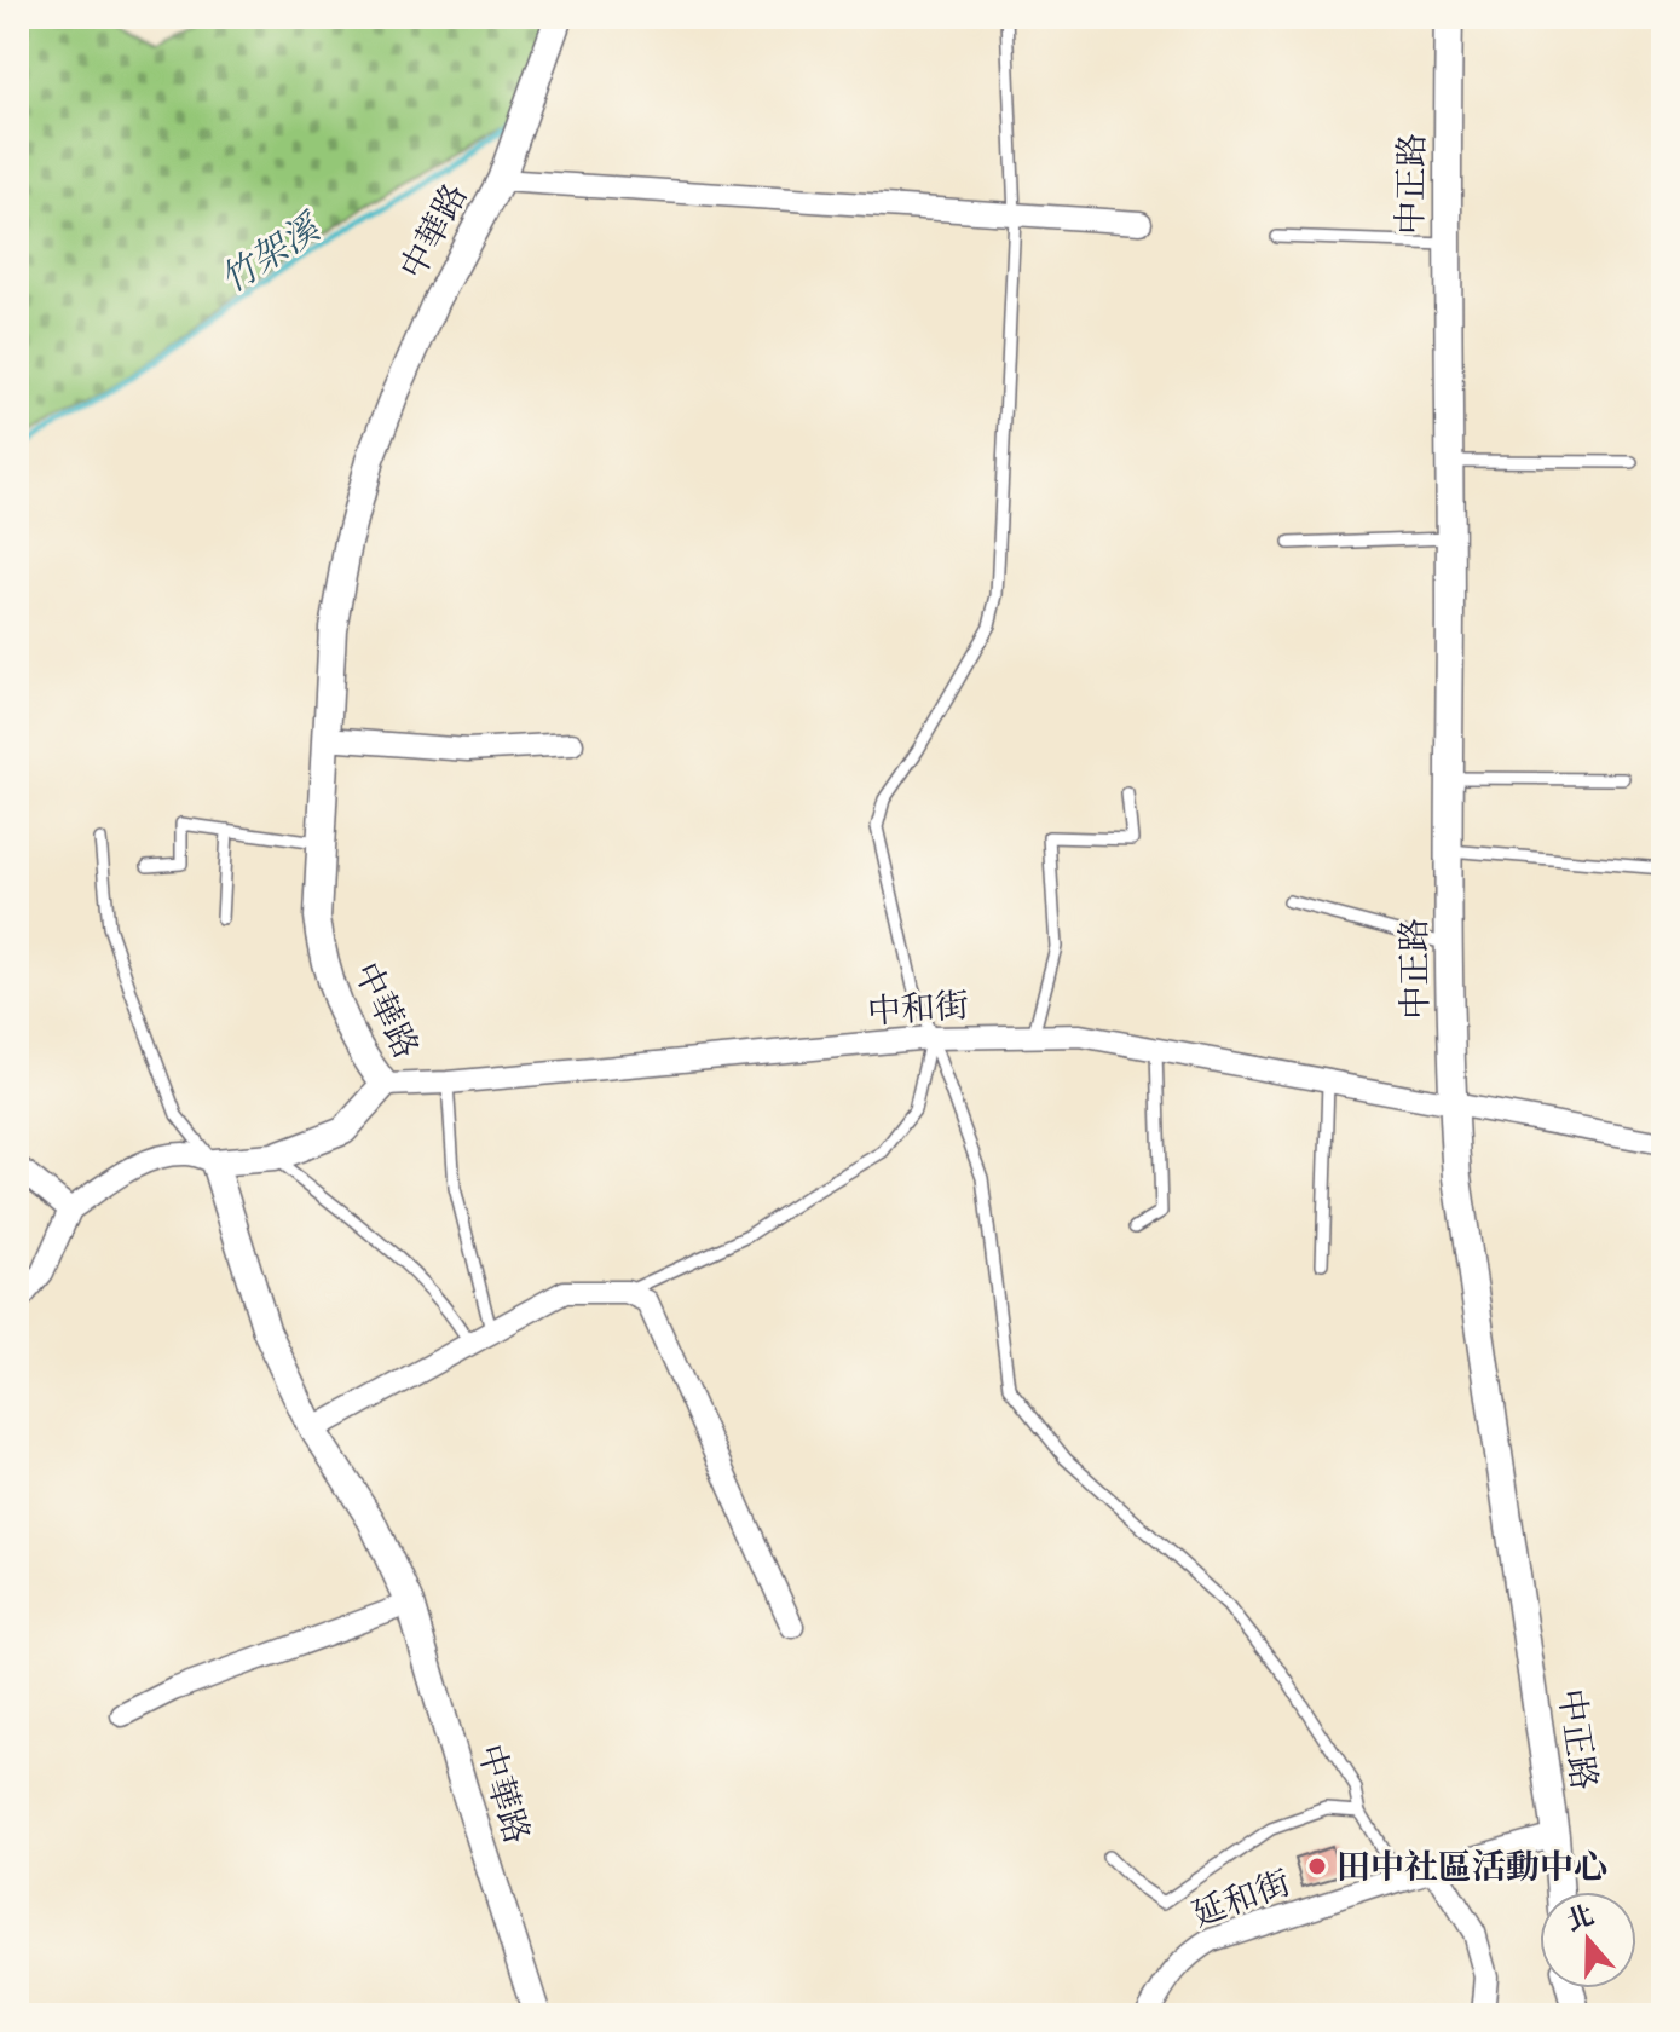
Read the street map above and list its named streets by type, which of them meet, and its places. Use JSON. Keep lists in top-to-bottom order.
{
  "streets": {
    "street": [
      "中正路",
      "中華路",
      "中和街",
      "延和街"
    ]
  },
  "crossings": [
    ["中正路", "中和街"],
    ["中正路", "延和街"],
    ["中華路", "中和街"]
  ],
  "water": ["竹架溪"],
  "places": ["田中社區活動中心"],
  "north": "top"
}
